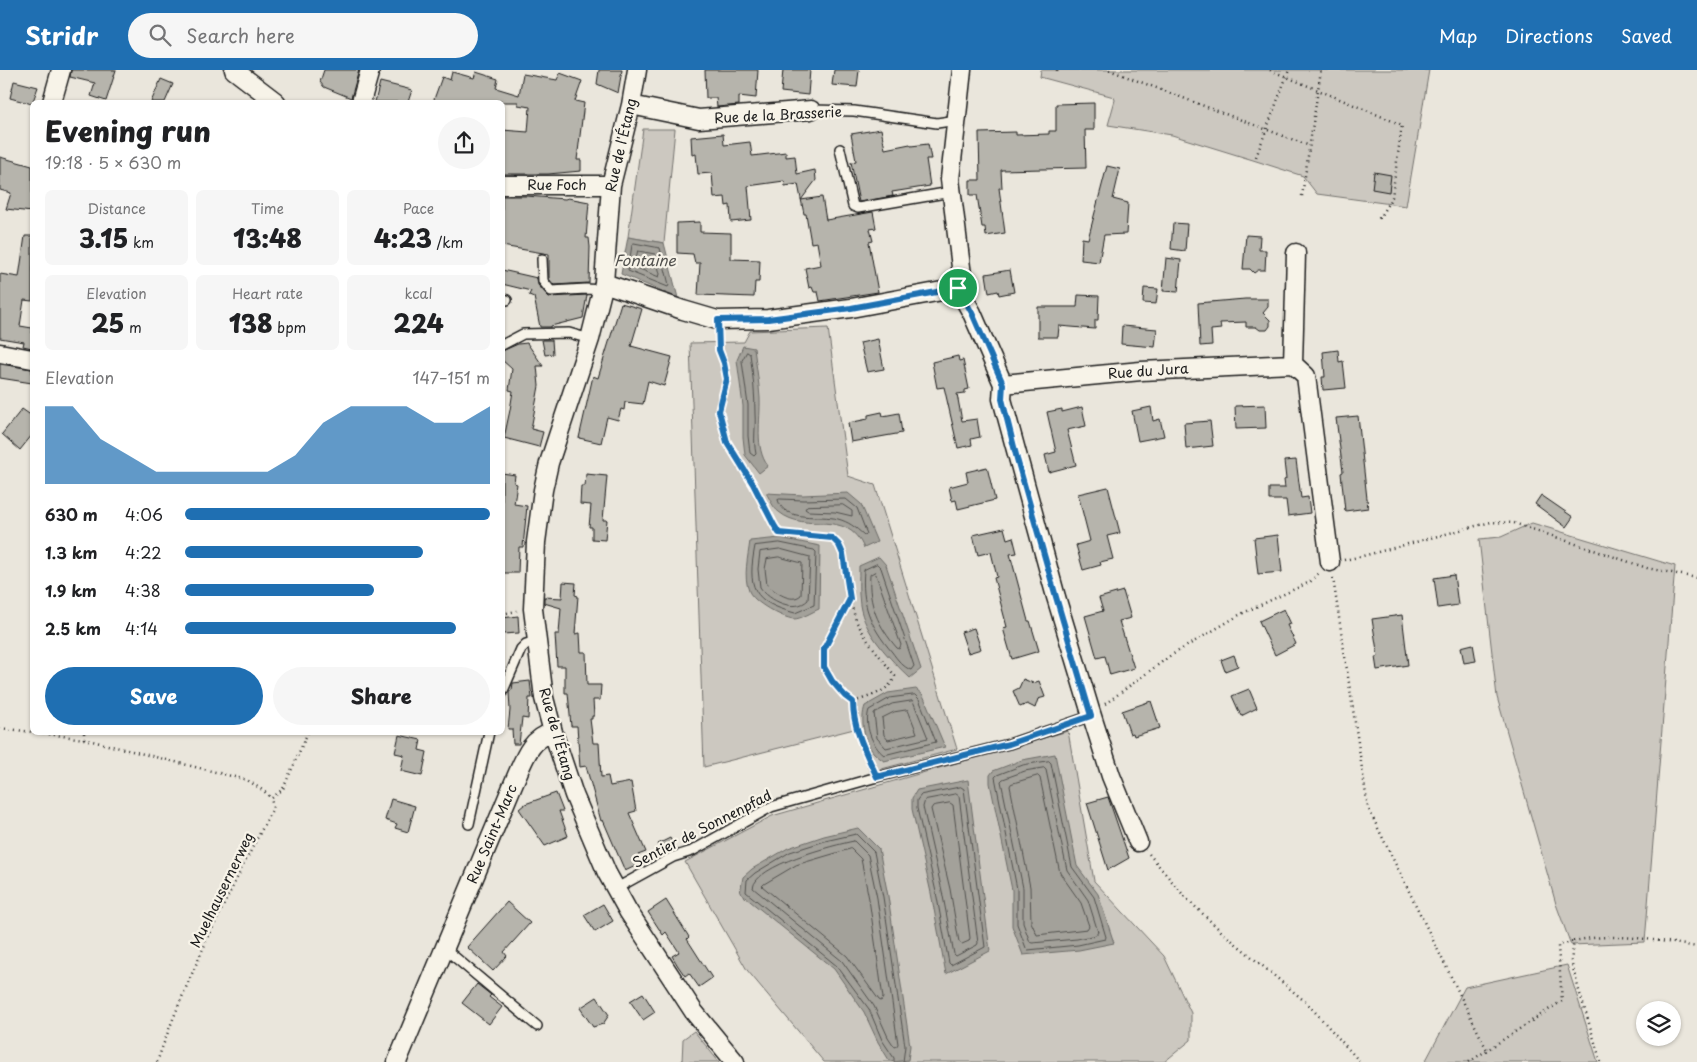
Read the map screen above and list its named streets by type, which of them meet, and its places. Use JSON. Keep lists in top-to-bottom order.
{
  "streets": {
    "street": [
      "Rue de la Brasserie",
      "Rue de l'Étang",
      "Rue Foch",
      "Rue du Jura",
      "Rue Saint-Marc"
    ],
    "lane": ["Sentier de Sonnenpfad"],
    "path": ["Muelhausernerweg"]
  },
  "crossings": [
    ["Rue de la Brasserie", "Rue de l'Étang"],
    ["Rue de l'Étang", "Rue Foch"],
    ["Rue de l'Étang", "Sentier de Sonnenpfad"],
    ["Rue de l'Étang", "Rue Saint-Marc"]
  ],
  "water": ["Fontaine"],
  "page": {
    "header": "Stridr",
    "search": "Search here",
    "nav": ["Map", "Directions", "Saved"],
    "heading": ["Evening run", "19:18 · 5 × 630 m"],
    "stats": [
      ["Distance", "3.15 km"],
      ["Time", "13:48"],
      ["Pace", "4:23 /km"],
      ["Elevation", "25 m"],
      ["Heart rate", "138 bpm"],
      ["kcal", "224"]
    ],
    "chart": ["Elevation", "147–151 m"],
    "list": [
      {
        "name": "630 m",
        "note": "4:06"
      },
      {
        "name": "1.3 km",
        "note": "4:22"
      },
      {
        "name": "1.9 km",
        "note": "4:38"
      },
      {
        "name": "2.5 km",
        "note": "4:14"
      }
    ],
    "buttons": ["Save", "Share"]
  }
}
